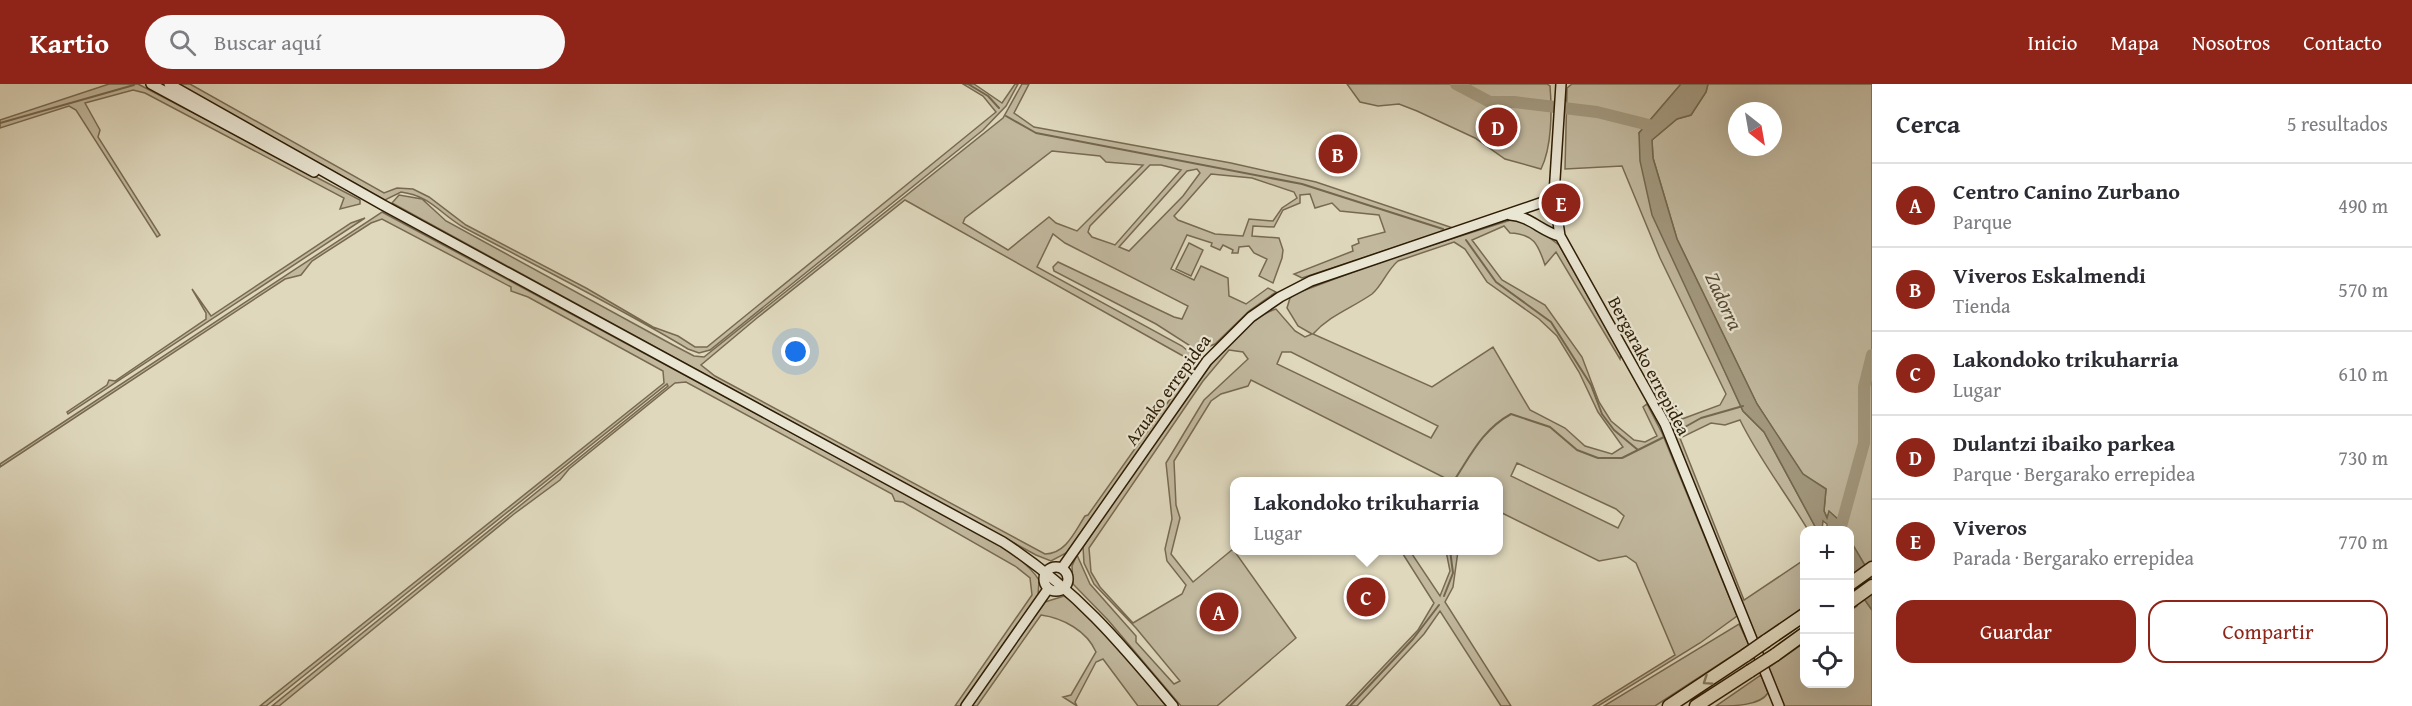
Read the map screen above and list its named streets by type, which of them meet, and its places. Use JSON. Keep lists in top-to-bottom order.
{
  "streets": {
    "street": ["Bergarako errepidea", "Azuako errepidea"]
  },
  "crossings": [
    ["Bergarako errepidea", "Azuako errepidea"]
  ],
  "water": ["Zadorra"],
  "north": "bottom right",
  "page": {
    "header": "Kartio",
    "search": "Buscar aquí",
    "nav": [
      "Inicio",
      "Mapa",
      "Nosotros",
      "Contacto"
    ],
    "heading": ["Cerca", "5 resultados"],
    "pins": [
      "D",
      "B",
      "E",
      "C",
      "A"
    ],
    "list": [
      {
        "mark": "A",
        "name": "Centro Canino Zurbano",
        "note": "Parque",
        "value": "490 m"
      },
      {
        "mark": "B",
        "name": "Viveros Eskalmendi",
        "note": "Tienda",
        "value": "570 m"
      },
      {
        "mark": "C",
        "name": "Lakondoko trikuharria",
        "note": "Lugar",
        "value": "610 m"
      },
      {
        "mark": "D",
        "name": "Dulantzi ibaiko parkea",
        "note": "Parque · Bergarako errepidea",
        "value": "730 m"
      },
      {
        "mark": "E",
        "name": "Viveros",
        "note": "Parada · Bergarako errepidea",
        "value": "770 m"
      }
    ],
    "popup": ["Lakondoko trikuharria", "Lugar"],
    "map_buttons": ["+", "−"],
    "buttons": ["Guardar", "Compartir"]
  }
}
